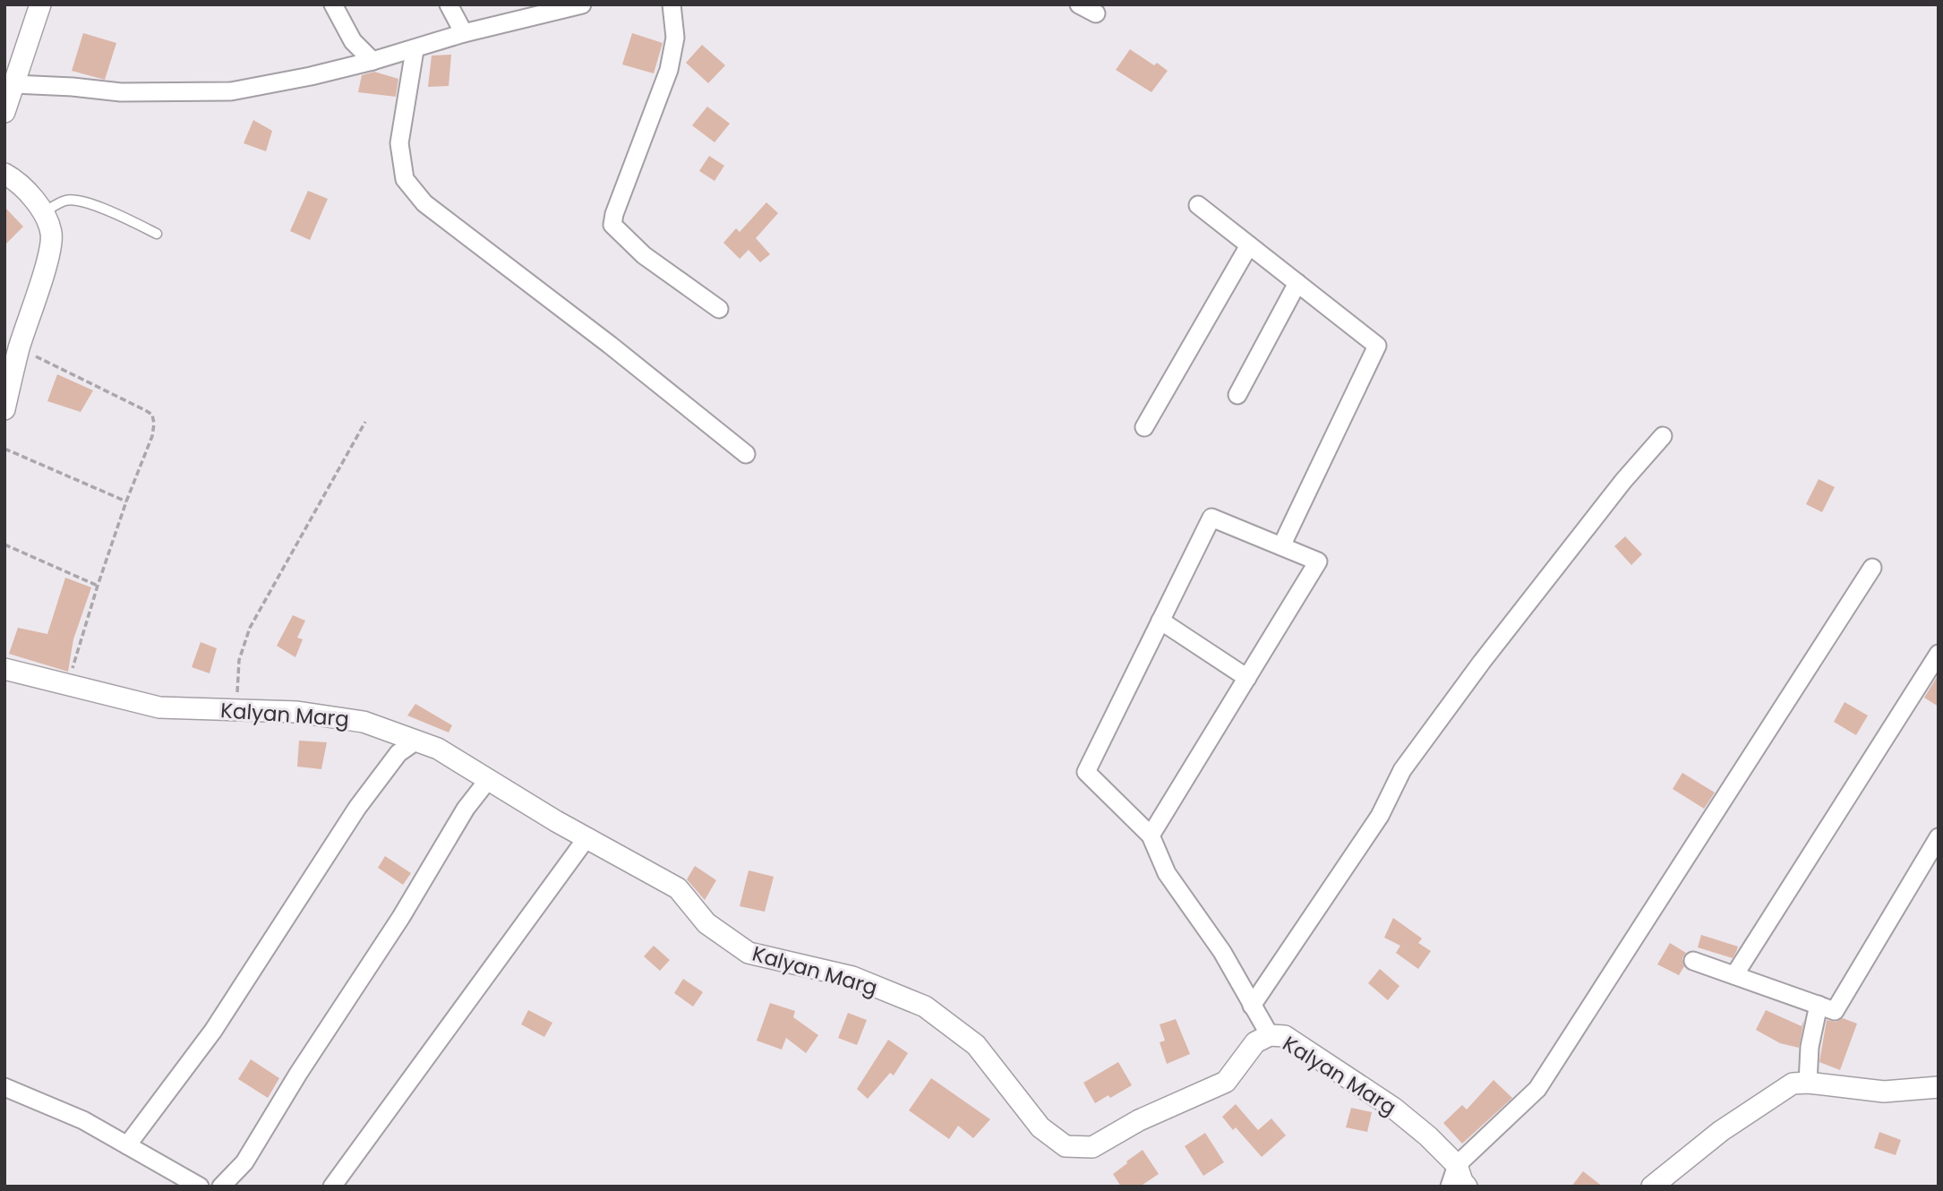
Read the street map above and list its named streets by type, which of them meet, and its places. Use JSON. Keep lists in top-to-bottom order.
{
  "streets": {
    "street": ["Kalyan Marg"]
  }
}
